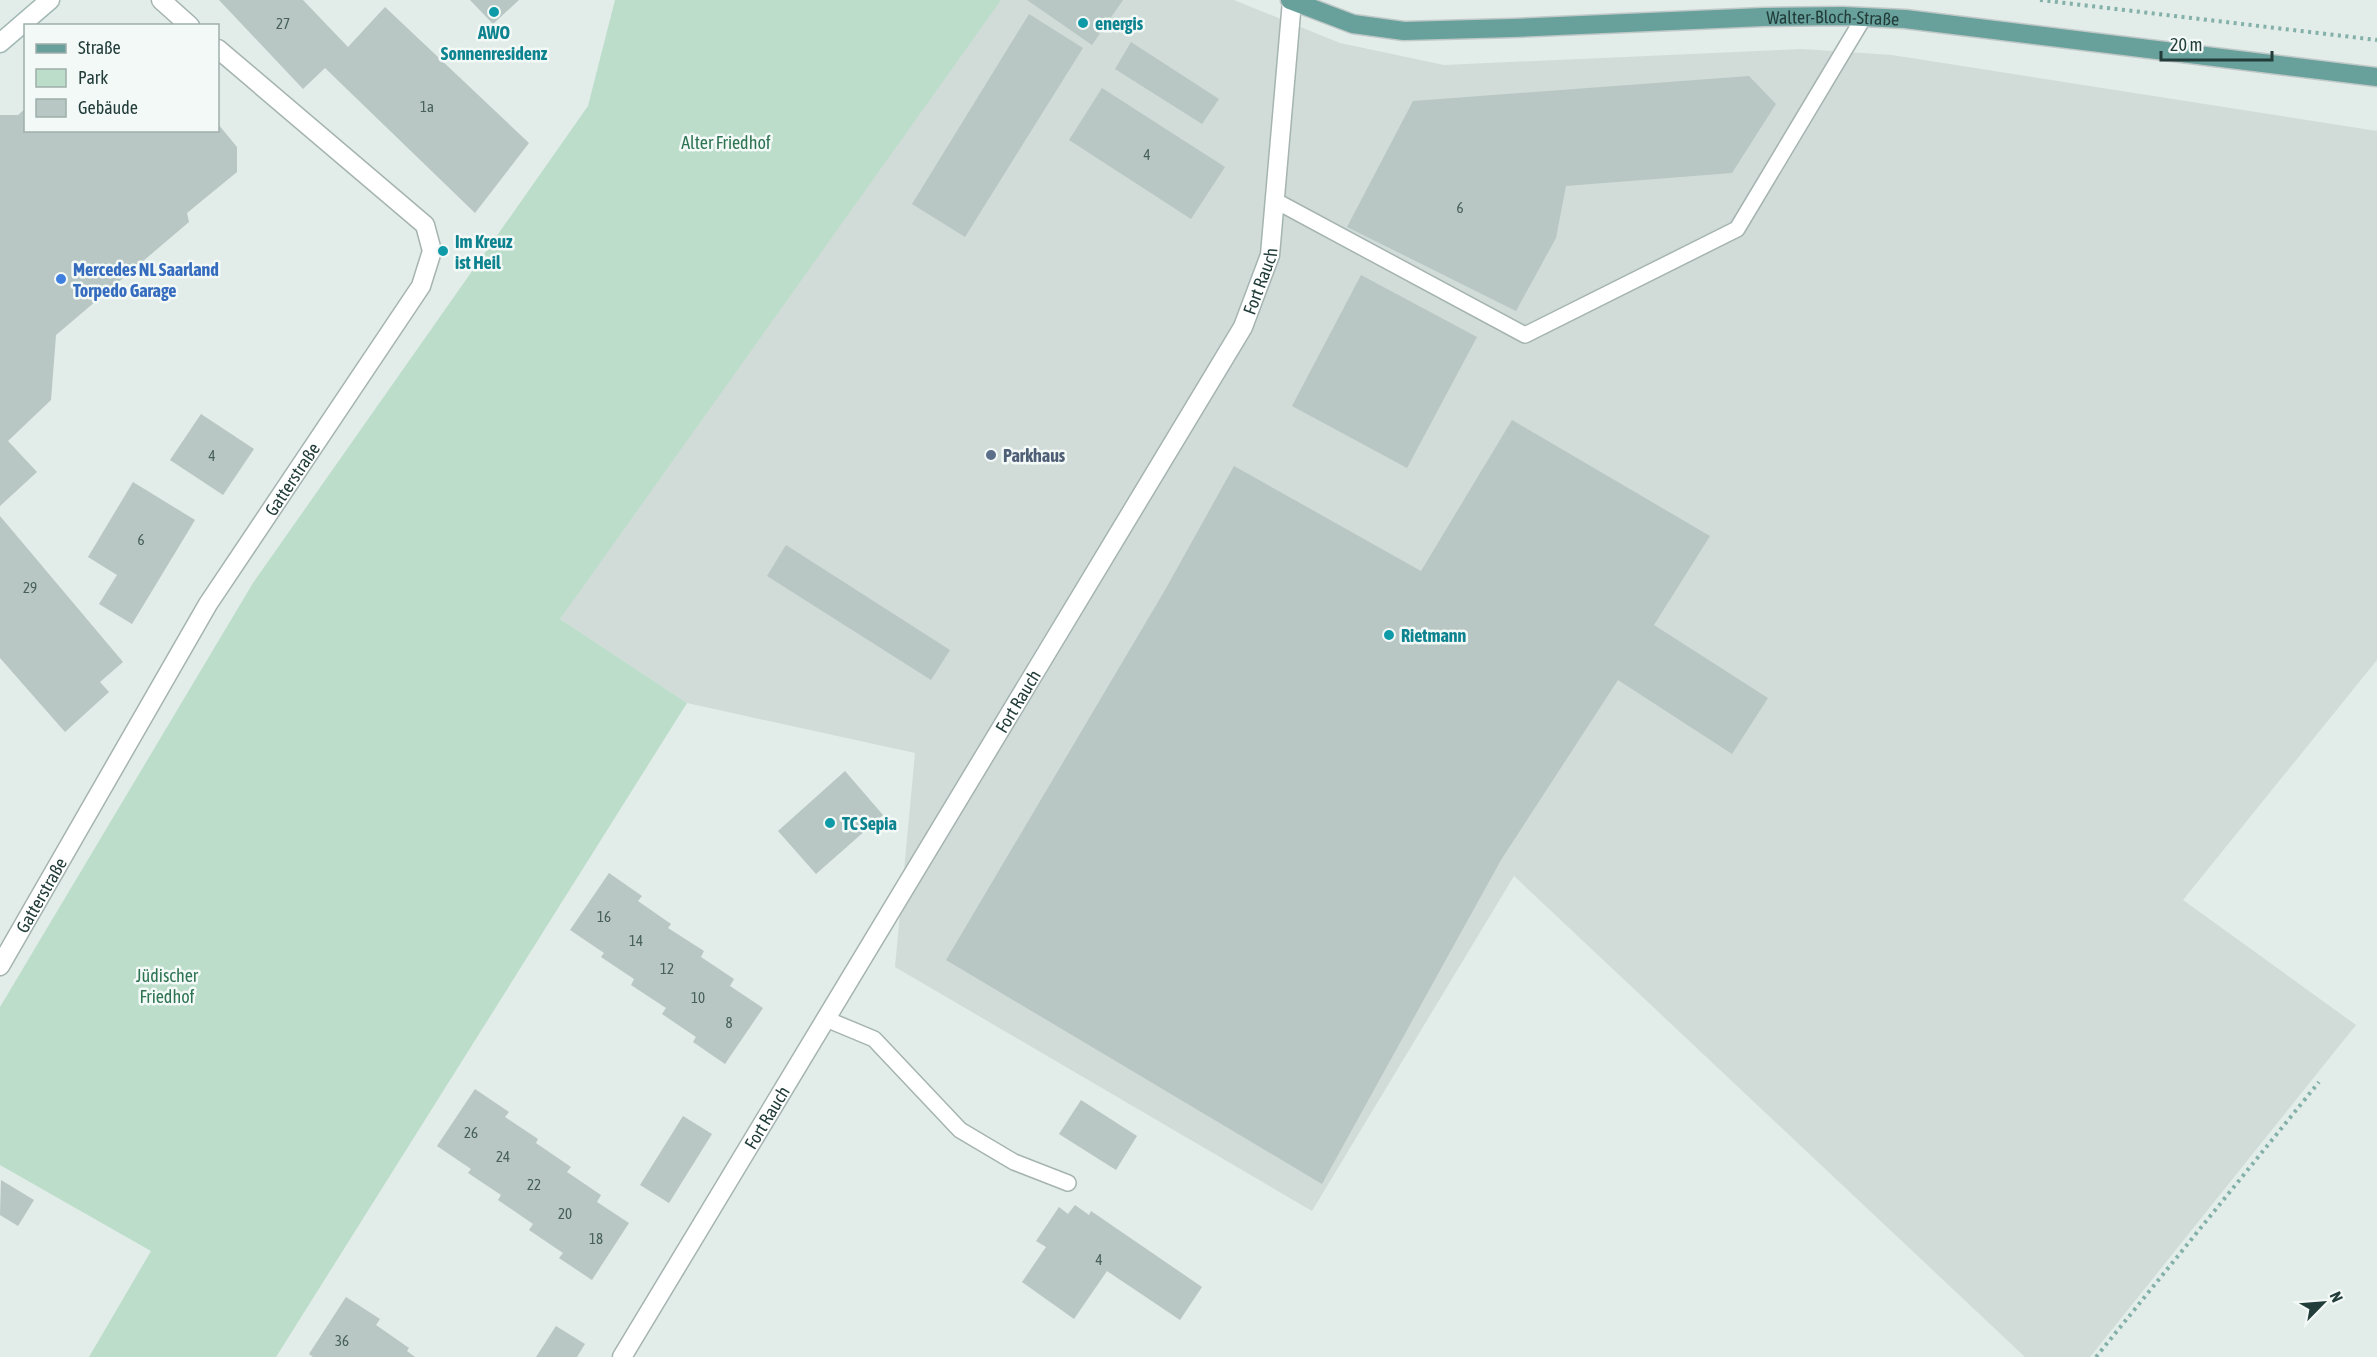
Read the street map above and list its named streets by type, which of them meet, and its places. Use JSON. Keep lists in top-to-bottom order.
{
  "streets": {
    "main road": ["Walter-Bloch-Straße"],
    "street": ["Fort Rauch", "Gatterstraße"]
  },
  "crossings": [
    ["Walter-Bloch-Straße", "Fort Rauch"]
  ],
  "parks": ["Alter Friedhof", "Jüdischer Friedhof"],
  "places": [
    "AWO Sonnenresidenz",
    "energis",
    "Im Kreuz ist Heil",
    "Mercedes NL Saarland Torpedo Garage",
    "Parkhaus",
    "Rietmann",
    "TC Sepia"
  ],
  "house_numbers": [
    "27",
    "1a",
    "4",
    "6",
    "4",
    "6",
    "29",
    "16",
    "14",
    "12",
    "10",
    "8",
    "26",
    "24",
    "22",
    "20",
    "18",
    "4",
    "36"
  ],
  "legend": ["Straße", "Park", "Gebäude"],
  "scale_bar": "20 m",
  "north": "top right"
}
